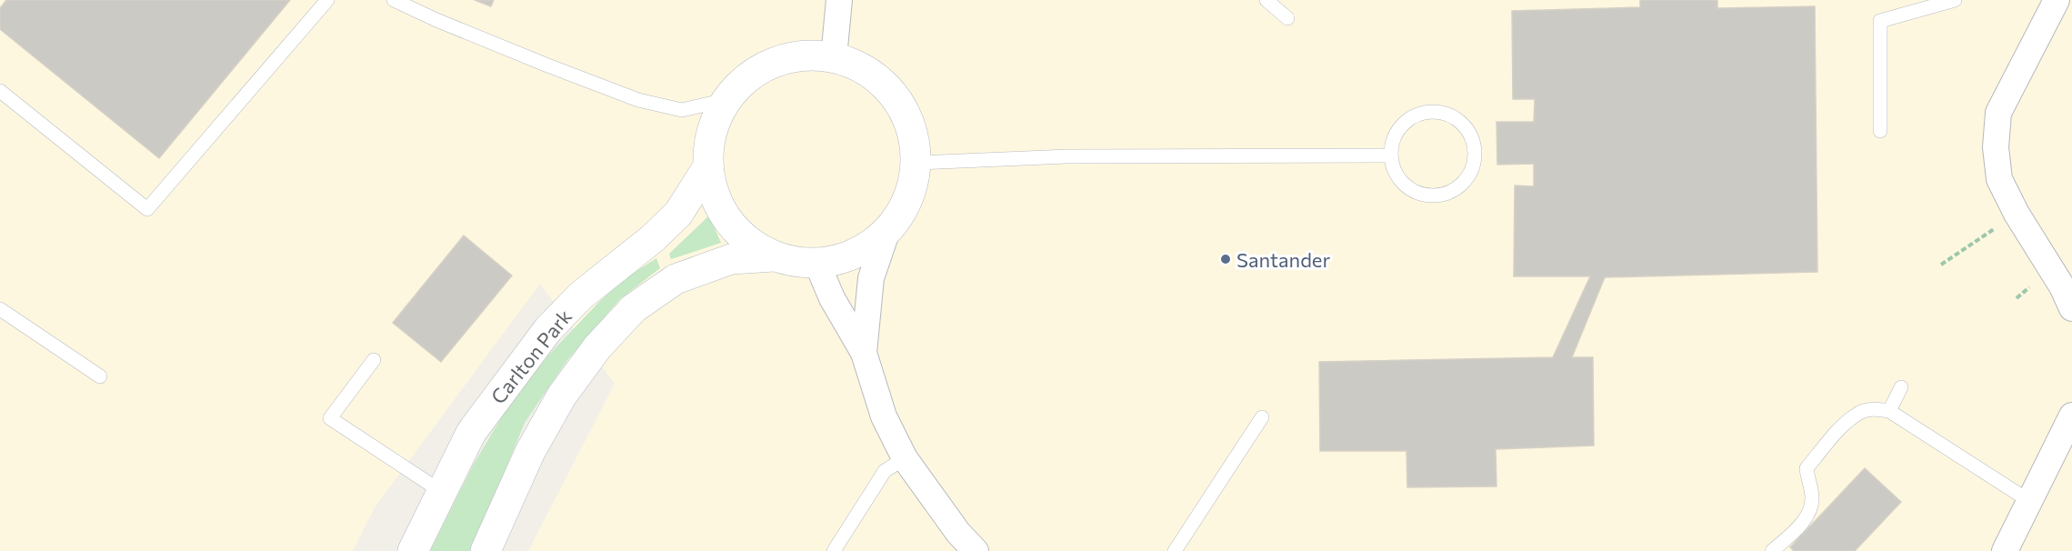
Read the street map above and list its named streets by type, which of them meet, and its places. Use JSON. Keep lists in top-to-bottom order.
{
  "streets": {
    "street": ["Carlton Park"]
  },
  "places": ["Santander"]
}
